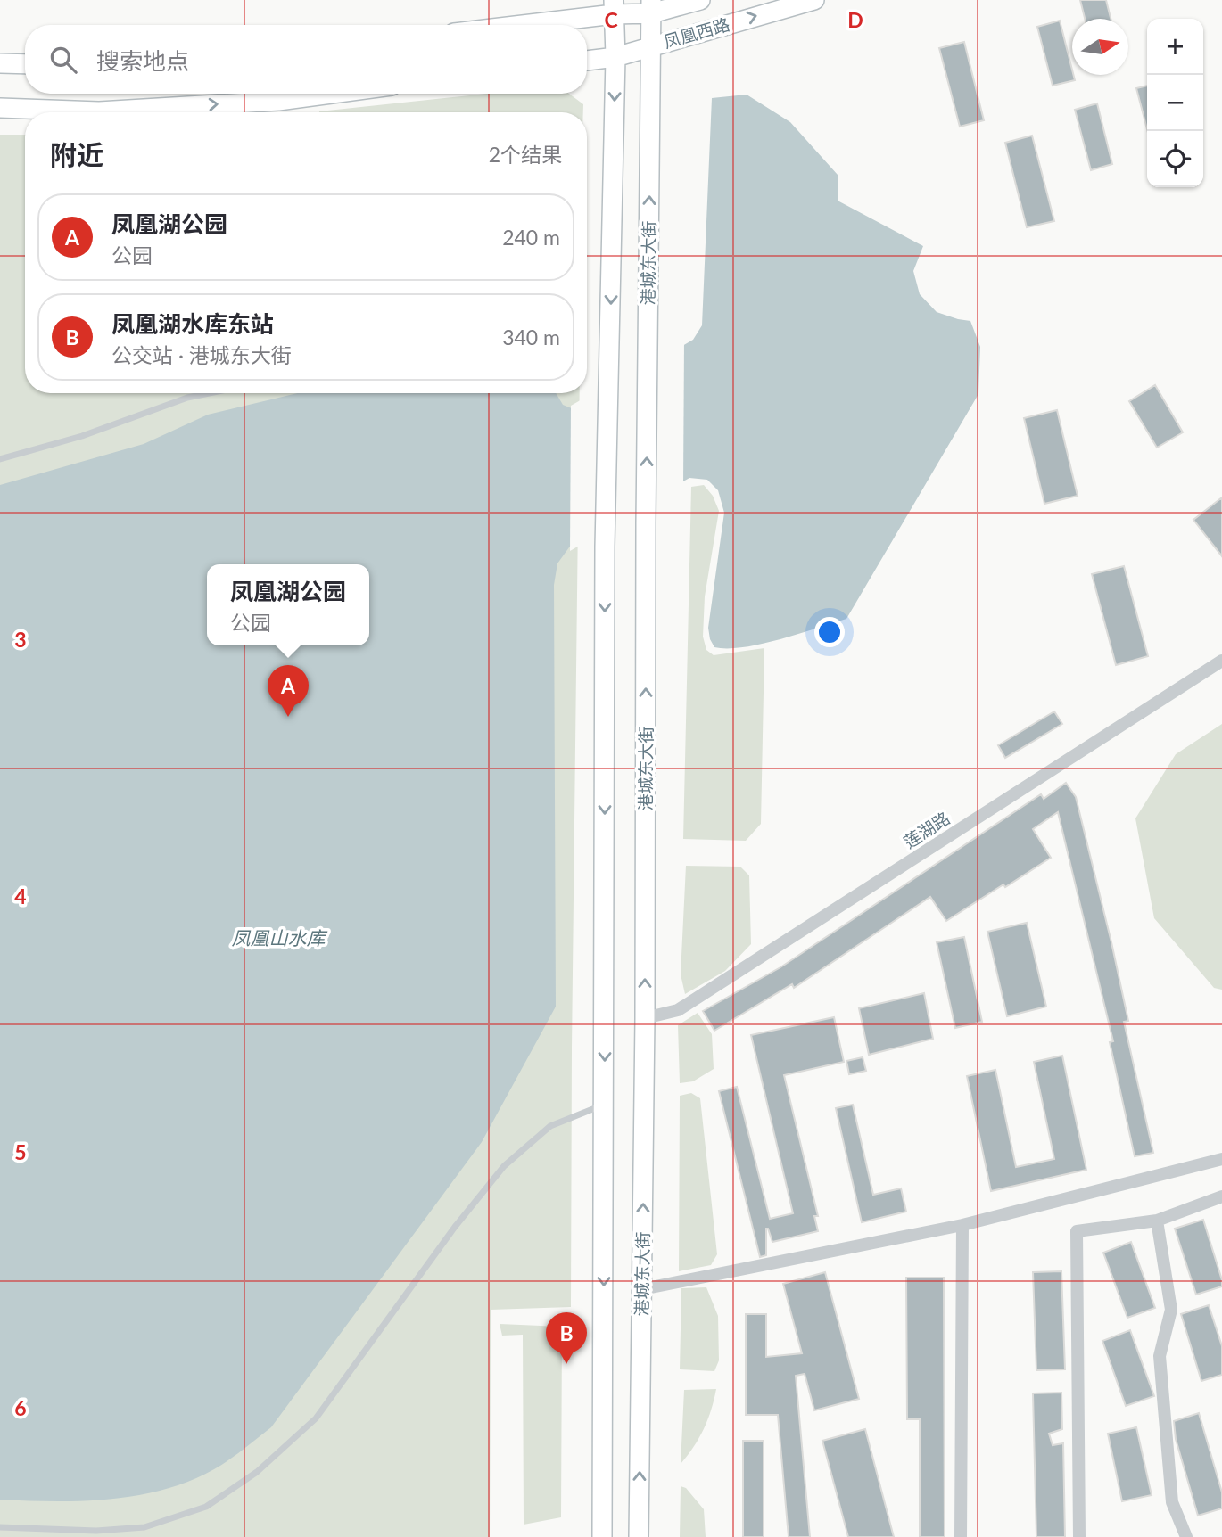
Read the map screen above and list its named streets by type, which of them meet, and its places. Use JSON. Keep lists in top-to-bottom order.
{
  "streets": {
    "main road": ["凤凰西路", "港城东大街"],
    "street": ["莲湖路"]
  },
  "crossings": [
    ["凤凰西路", "港城东大街"],
    ["港城东大街", "莲湖路"]
  ],
  "water": ["凤凰山水库"],
  "north": "right",
  "page": {
    "map_buttons": ["+", "−"],
    "search": "搜索地点",
    "heading": ["附近", "2个结果"],
    "list": [
      {
        "mark": "A",
        "name": "凤凰湖公园",
        "note": "公园",
        "value": "240 m"
      },
      {
        "mark": "B",
        "name": "凤凰湖水库东站",
        "note": "公交站 · 港城东大街",
        "value": "340 m"
      }
    ],
    "popup": ["凤凰湖公园", "公园"],
    "pins": ["A", "B"]
  },
  "grid": {
    "columns": ["C", "D"],
    "rows": [
      "3",
      "4",
      "5",
      "6"
    ]
  }
}
